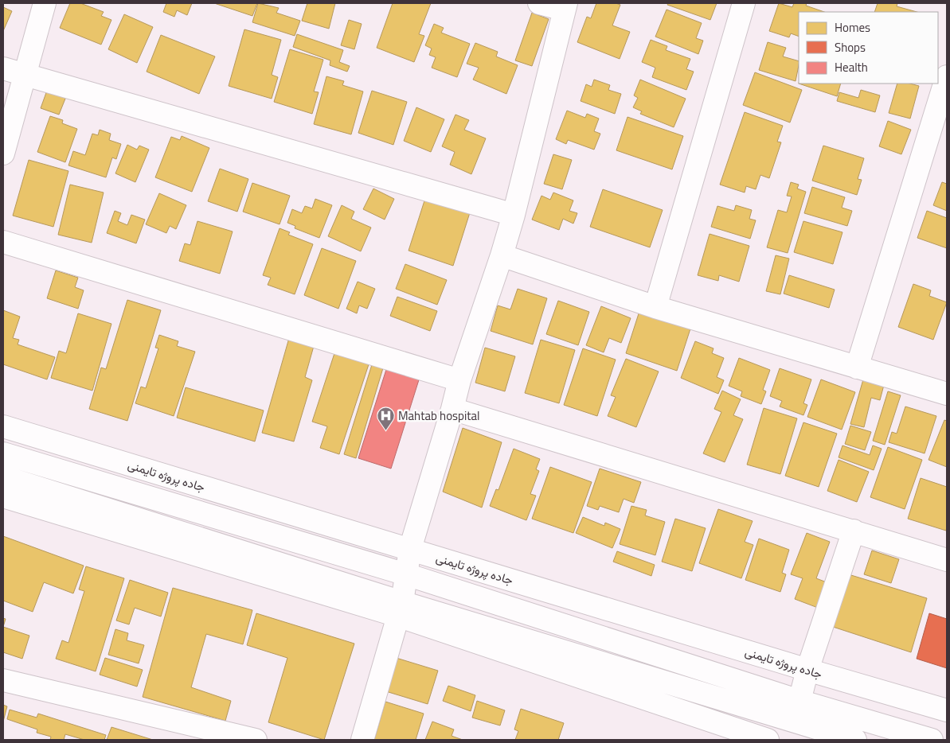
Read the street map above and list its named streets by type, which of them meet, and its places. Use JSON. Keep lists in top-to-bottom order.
{
  "streets": {
    "street": ["جاده پروژه تایمنی"]
  },
  "places": {
    "hospital": ["Mahtab hospital"]
  },
  "legend": ["Homes", "Shops", "Health"]
}
